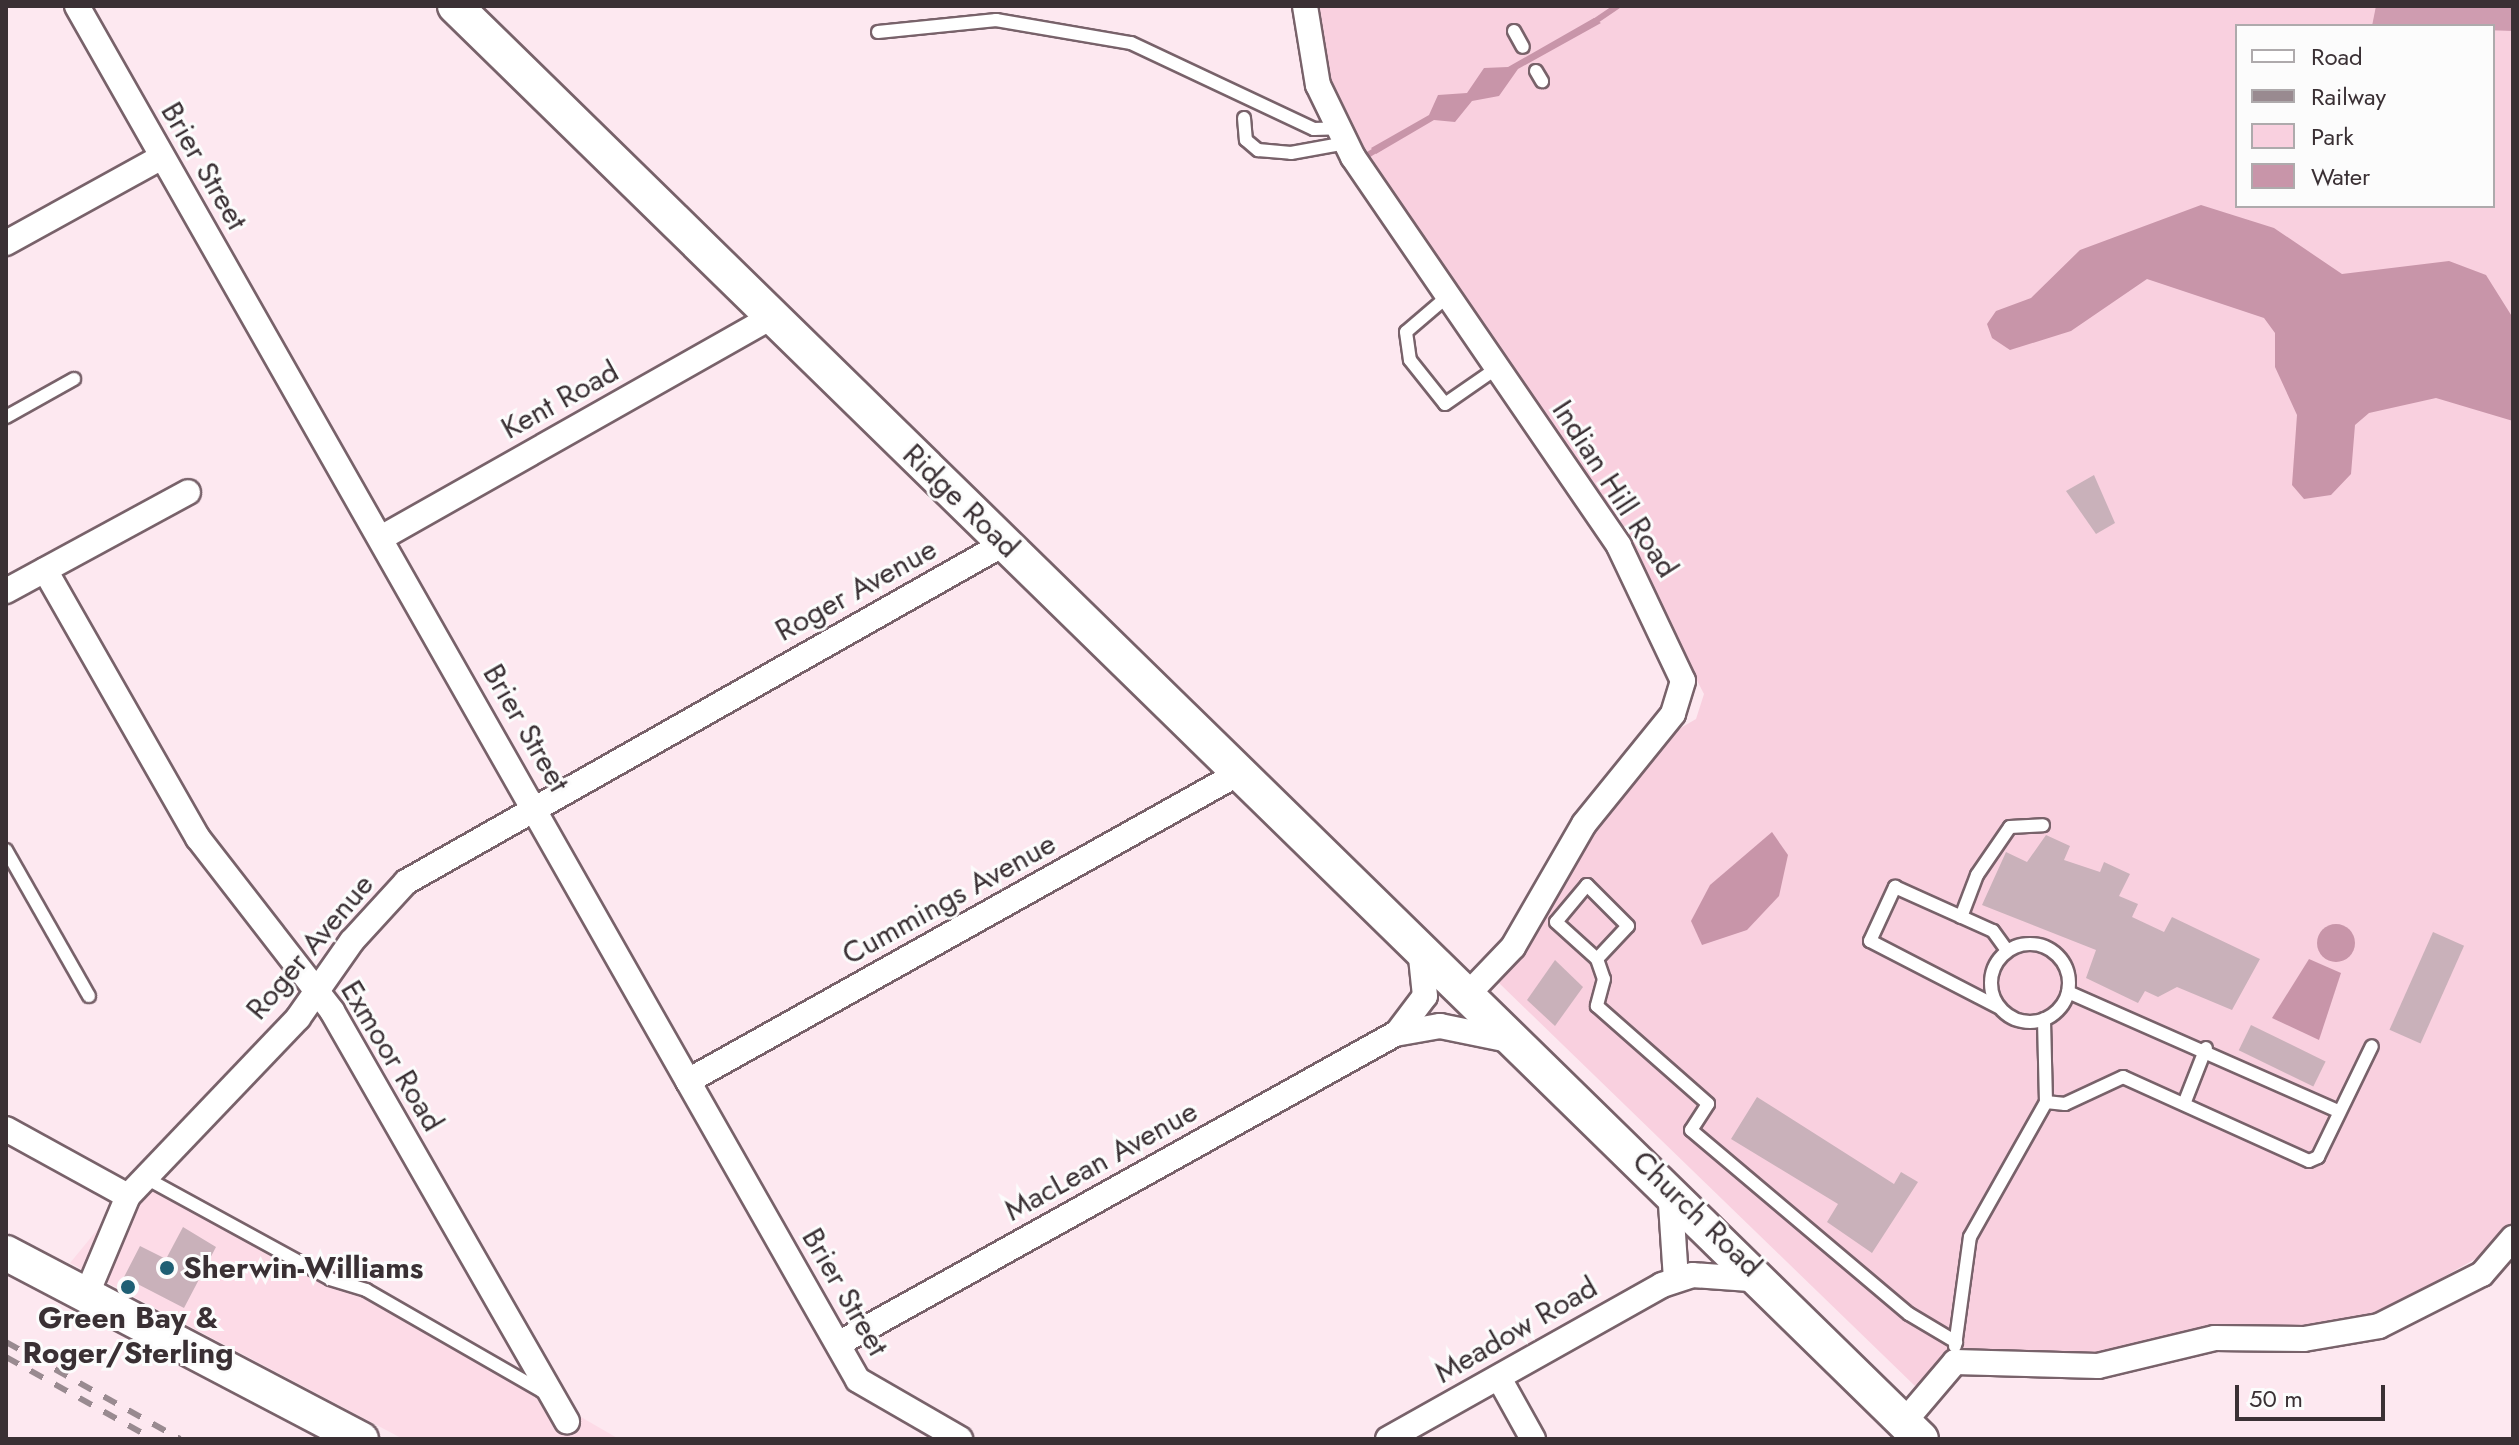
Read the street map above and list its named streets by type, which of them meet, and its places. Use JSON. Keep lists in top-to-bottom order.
{
  "streets": {
    "street": [
      "Brier Street",
      "Kent Road",
      "Indian Hill Road",
      "Ridge Road",
      "Roger Avenue",
      "Cummings Avenue",
      "Exmoor Road",
      "MacLean Avenue",
      "Church Road",
      "Meadow Road"
    ]
  },
  "crossings": [
    ["Brier Street", "Kent Road"],
    ["Brier Street", "Roger Avenue"],
    ["Brier Street", "Cummings Avenue"],
    ["Brier Street", "MacLean Avenue"],
    ["Kent Road", "Ridge Road"],
    ["Indian Hill Road", "Ridge Road"],
    ["Indian Hill Road", "Church Road"],
    ["Ridge Road", "Roger Avenue"],
    ["Ridge Road", "Cummings Avenue"],
    ["Ridge Road", "MacLean Avenue"],
    ["Ridge Road", "Church Road"],
    ["Roger Avenue", "Exmoor Road"],
    ["MacLean Avenue", "Church Road"],
    ["Church Road", "Meadow Road"]
  ],
  "places": ["Sherwin-Williams", "Green Bay & Roger/Sterling"],
  "legend": [
    "Road",
    "Railway",
    "Park",
    "Water"
  ],
  "scale_bar": "50 m"
}
